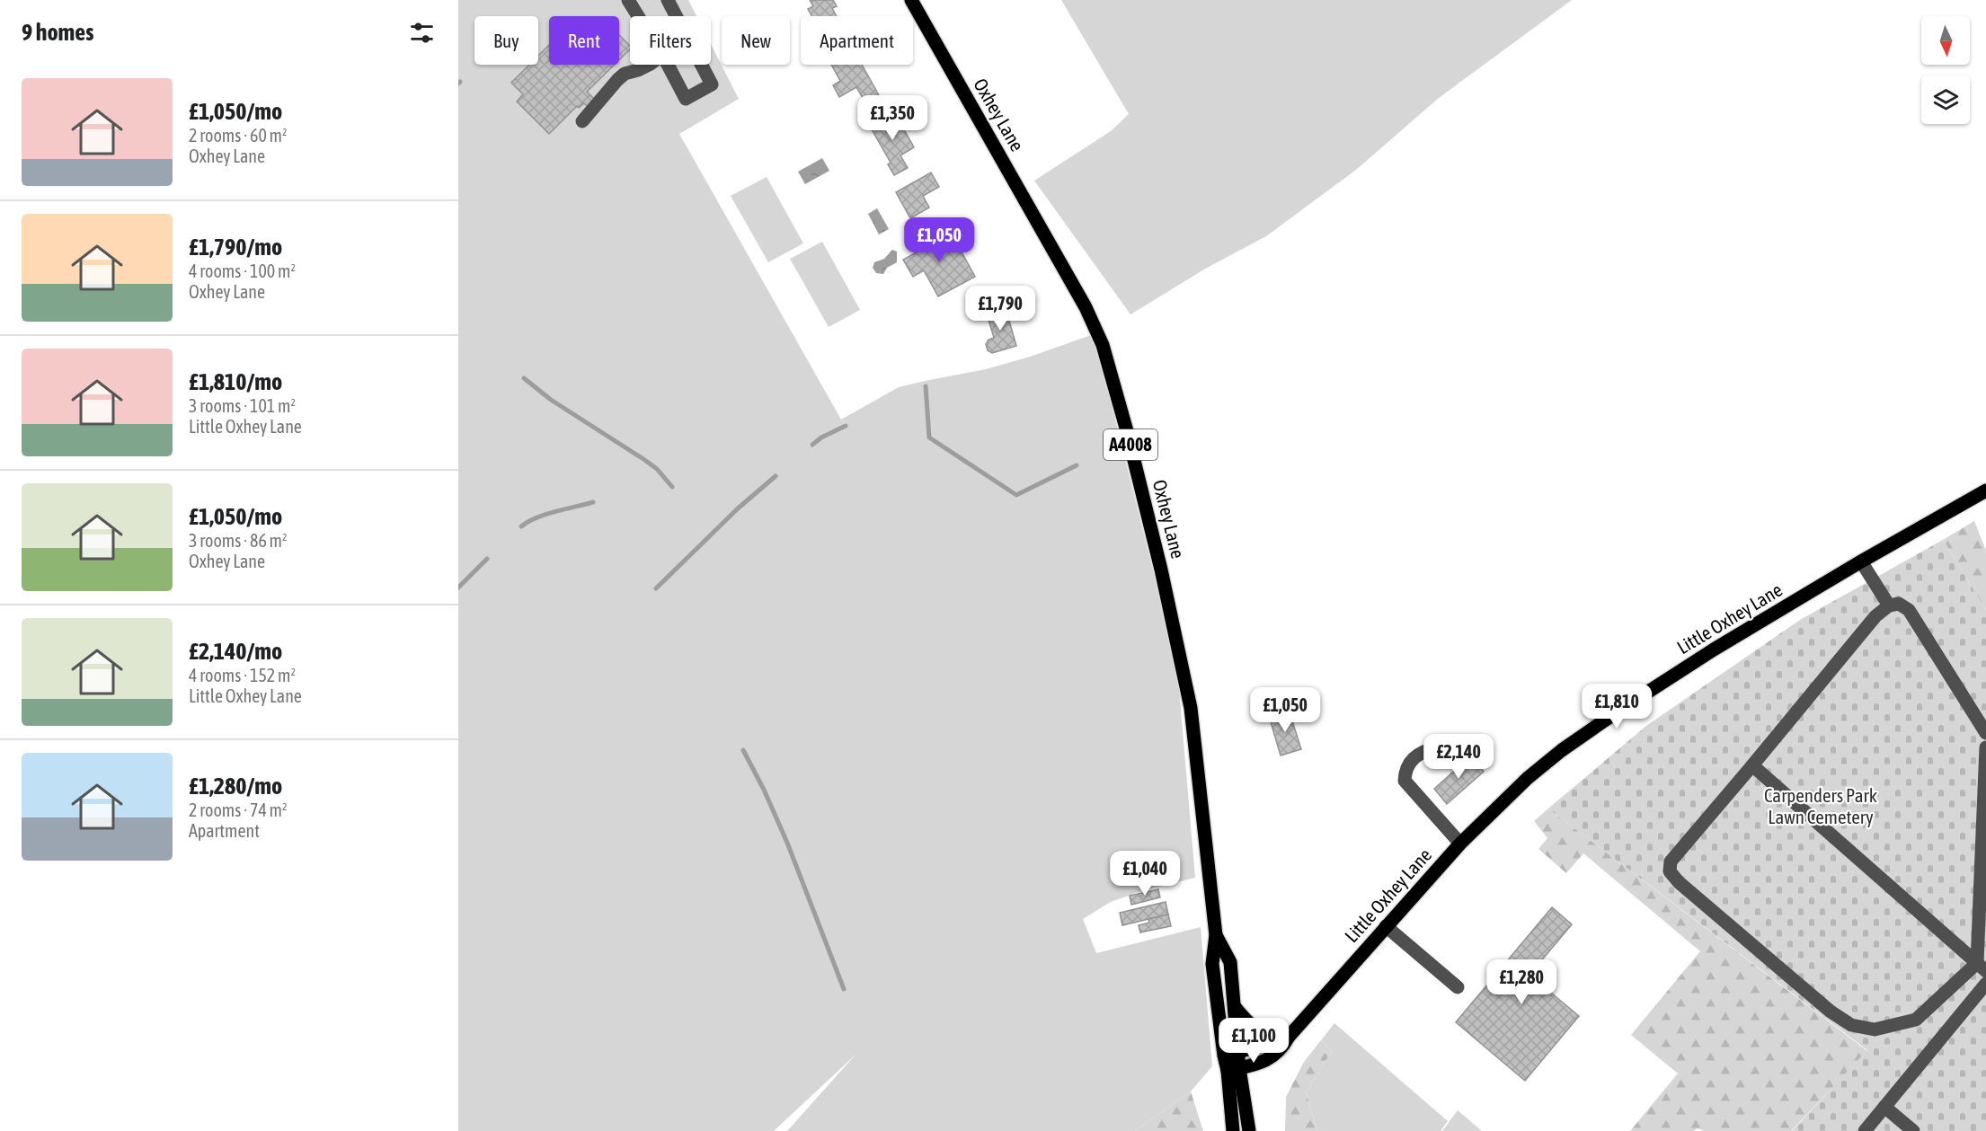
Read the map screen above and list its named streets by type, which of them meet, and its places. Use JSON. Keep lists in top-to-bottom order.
{
  "streets": {
    "main road": ["Oxhey Lane", "A4008", "Little Oxhey Lane"]
  },
  "crossings": [
    ["Oxhey Lane", "Little Oxhey Lane"]
  ],
  "parks": ["Carpenders Park Lawn Cemetery"],
  "north": "bottom",
  "page": {
    "heading": "9 homes",
    "chip": [
      "Buy",
      "Rent",
      "Filters",
      "New",
      "Apartment"
    ],
    "list": [
      {
        "name": "£1,050/mo",
        "note": "2 rooms · 60 m² · Oxhey Lane"
      },
      {
        "name": "£1,790/mo",
        "note": "4 rooms · 100 m² · Oxhey Lane"
      },
      {
        "name": "£1,810/mo",
        "note": "3 rooms · 101 m² · Little Oxhey Lane"
      },
      {
        "name": "£1,050/mo",
        "note": "3 rooms · 86 m² · Oxhey Lane"
      },
      {
        "name": "£2,140/mo",
        "note": "4 rooms · 152 m² · Little Oxhey Lane"
      },
      {
        "name": "£1,280/mo",
        "note": "2 rooms · 74 m² · Apartment"
      }
    ],
    "price": [
      "£1,350",
      "£1,050",
      "£1,790",
      "£1,810",
      "£1,050",
      "£2,140",
      "£1,040",
      "£1,280",
      "£1,100"
    ]
  }
}
